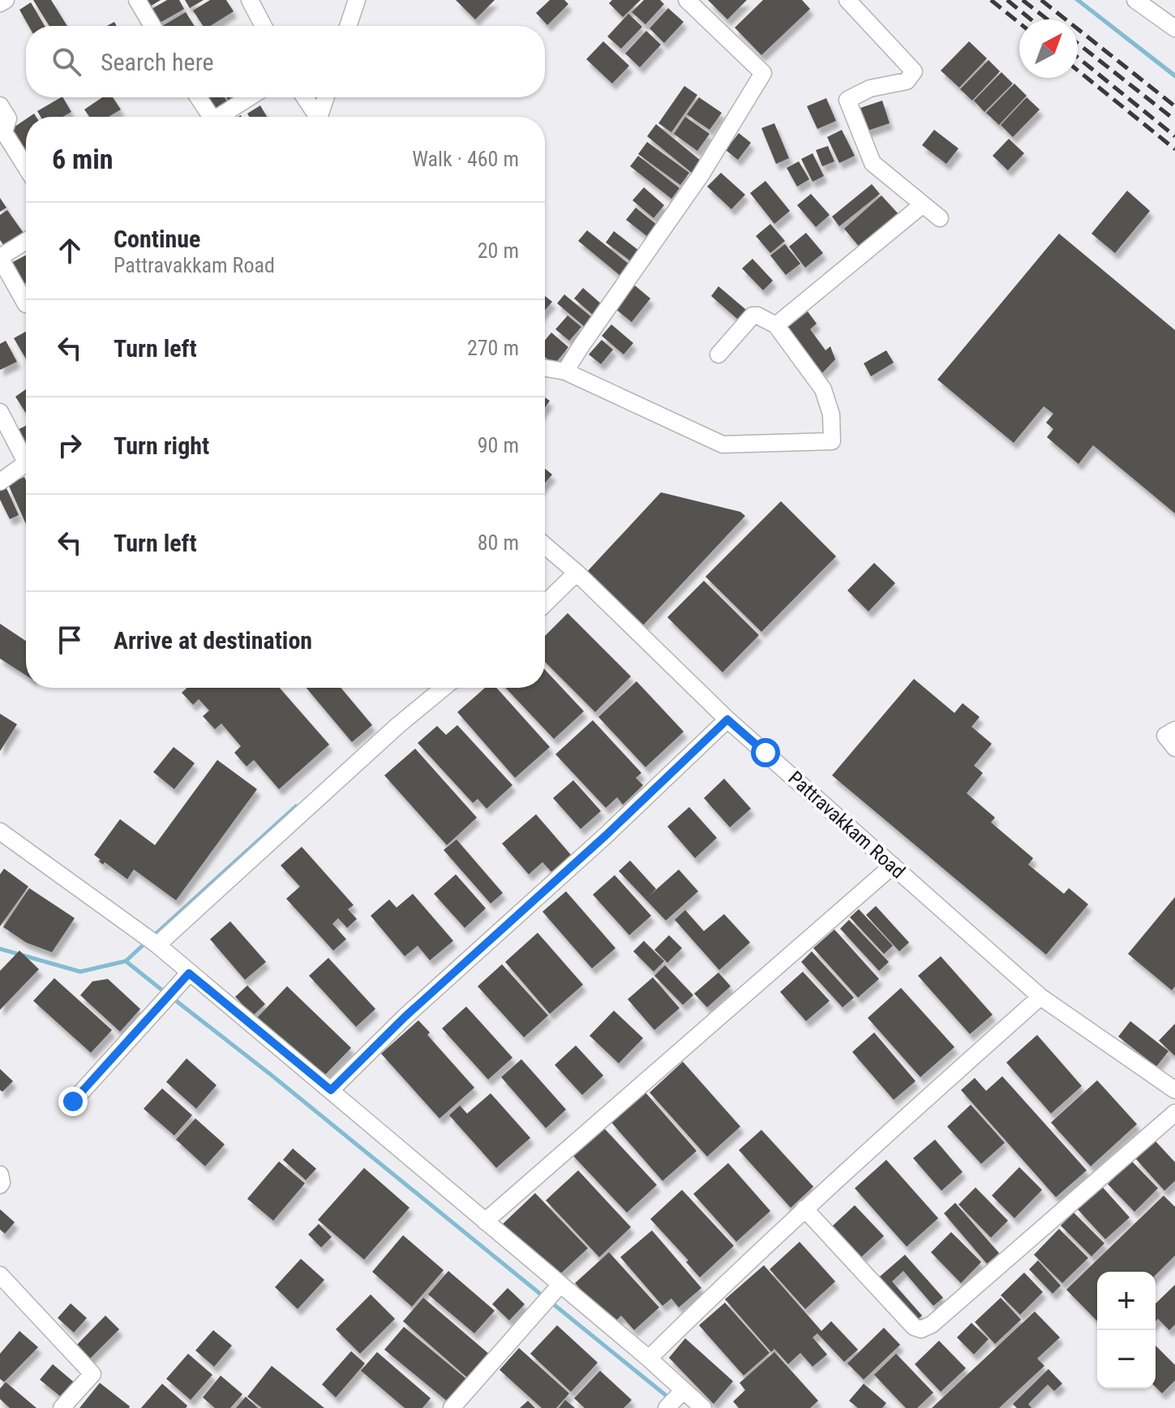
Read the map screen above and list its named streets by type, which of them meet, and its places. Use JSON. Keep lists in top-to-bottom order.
{
  "streets": {
    "street": ["Pattravakkam Road"]
  },
  "north": "top right",
  "page": {
    "search": "Search here",
    "heading": ["6 min", "Walk · 460 m"],
    "list": [
      ["Continue", "Pattravakkam Road", "20 m"],
      ["Turn left", "270 m"],
      ["Turn right", "90 m"],
      ["Turn left", "80 m"],
      "Arrive at destination"
    ],
    "map_buttons": ["+", "−"]
  }
}
